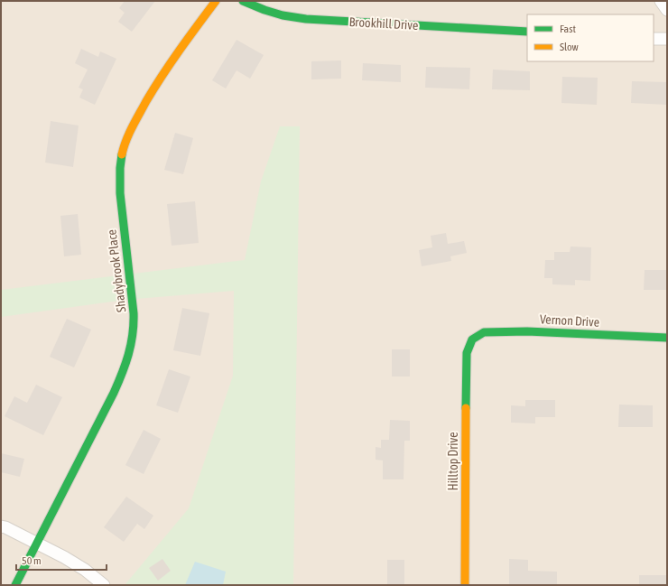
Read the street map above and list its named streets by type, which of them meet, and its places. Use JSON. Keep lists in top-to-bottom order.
{
  "streets": {
    "street": [
      "Brookhill Drive",
      "Shadybrook Place",
      "Vernon Drive",
      "Hilltop Drive"
    ]
  },
  "crossings": [
    ["Vernon Drive", "Hilltop Drive"]
  ],
  "legend": ["Fast", "Slow"],
  "scale_bar": "50 m"
}
